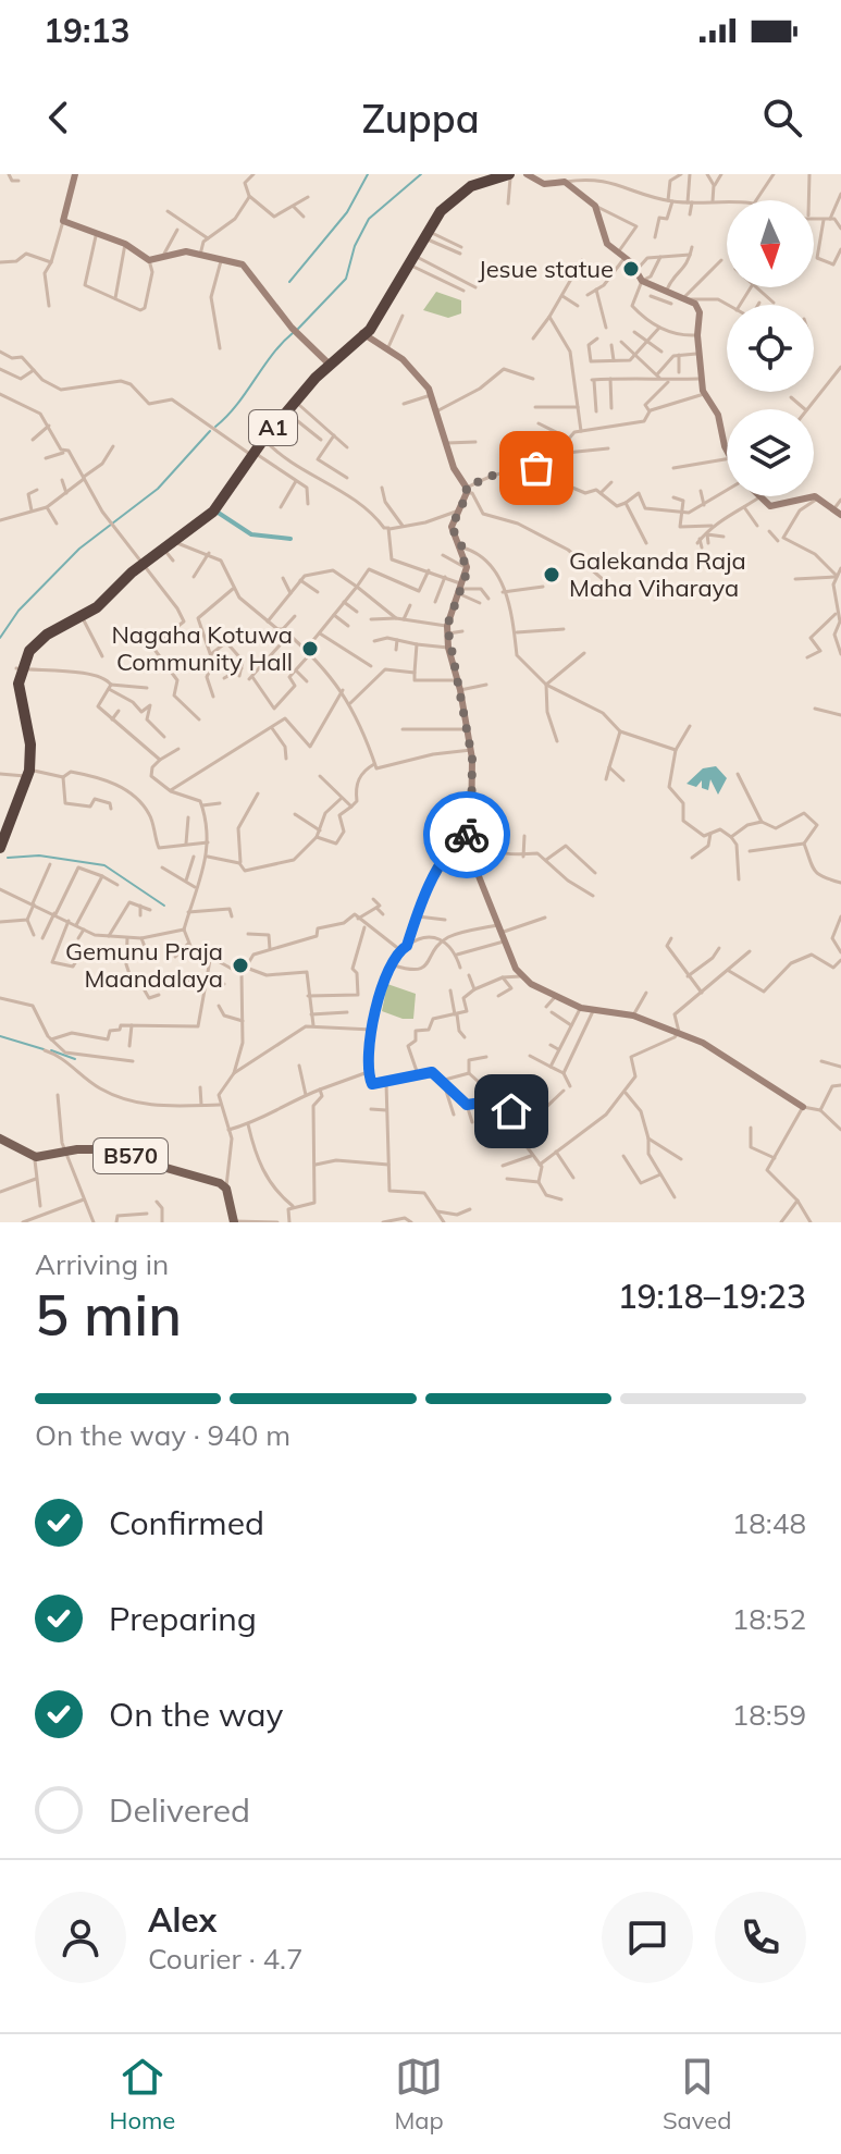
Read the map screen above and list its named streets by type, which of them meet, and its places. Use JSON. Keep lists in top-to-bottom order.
{
  "streets": {
    "highway": ["A1"],
    "main road": ["B570"]
  },
  "places": [
    "Jesue statue",
    "Galekanda Raja Maha Viharaya",
    "Nagaha Kotuwa Community Hall",
    "Gemunu Praja Maandalaya"
  ],
  "north": "bottom",
  "page": {
    "status": "19:13",
    "header": "Zuppa",
    "heading": ["5 min", "Arriving in", "19:18–19:23"],
    "panel": ["Alex", "Courier · 4.7"],
    "bar": "On the way · 940 m",
    "list": [
      ["Confirmed", "18:48"],
      ["Preparing", "18:52"],
      ["On the way", "18:59"],
      "Delivered"
    ],
    "tabs": ["Home", "Map", "Saved"]
  }
}
